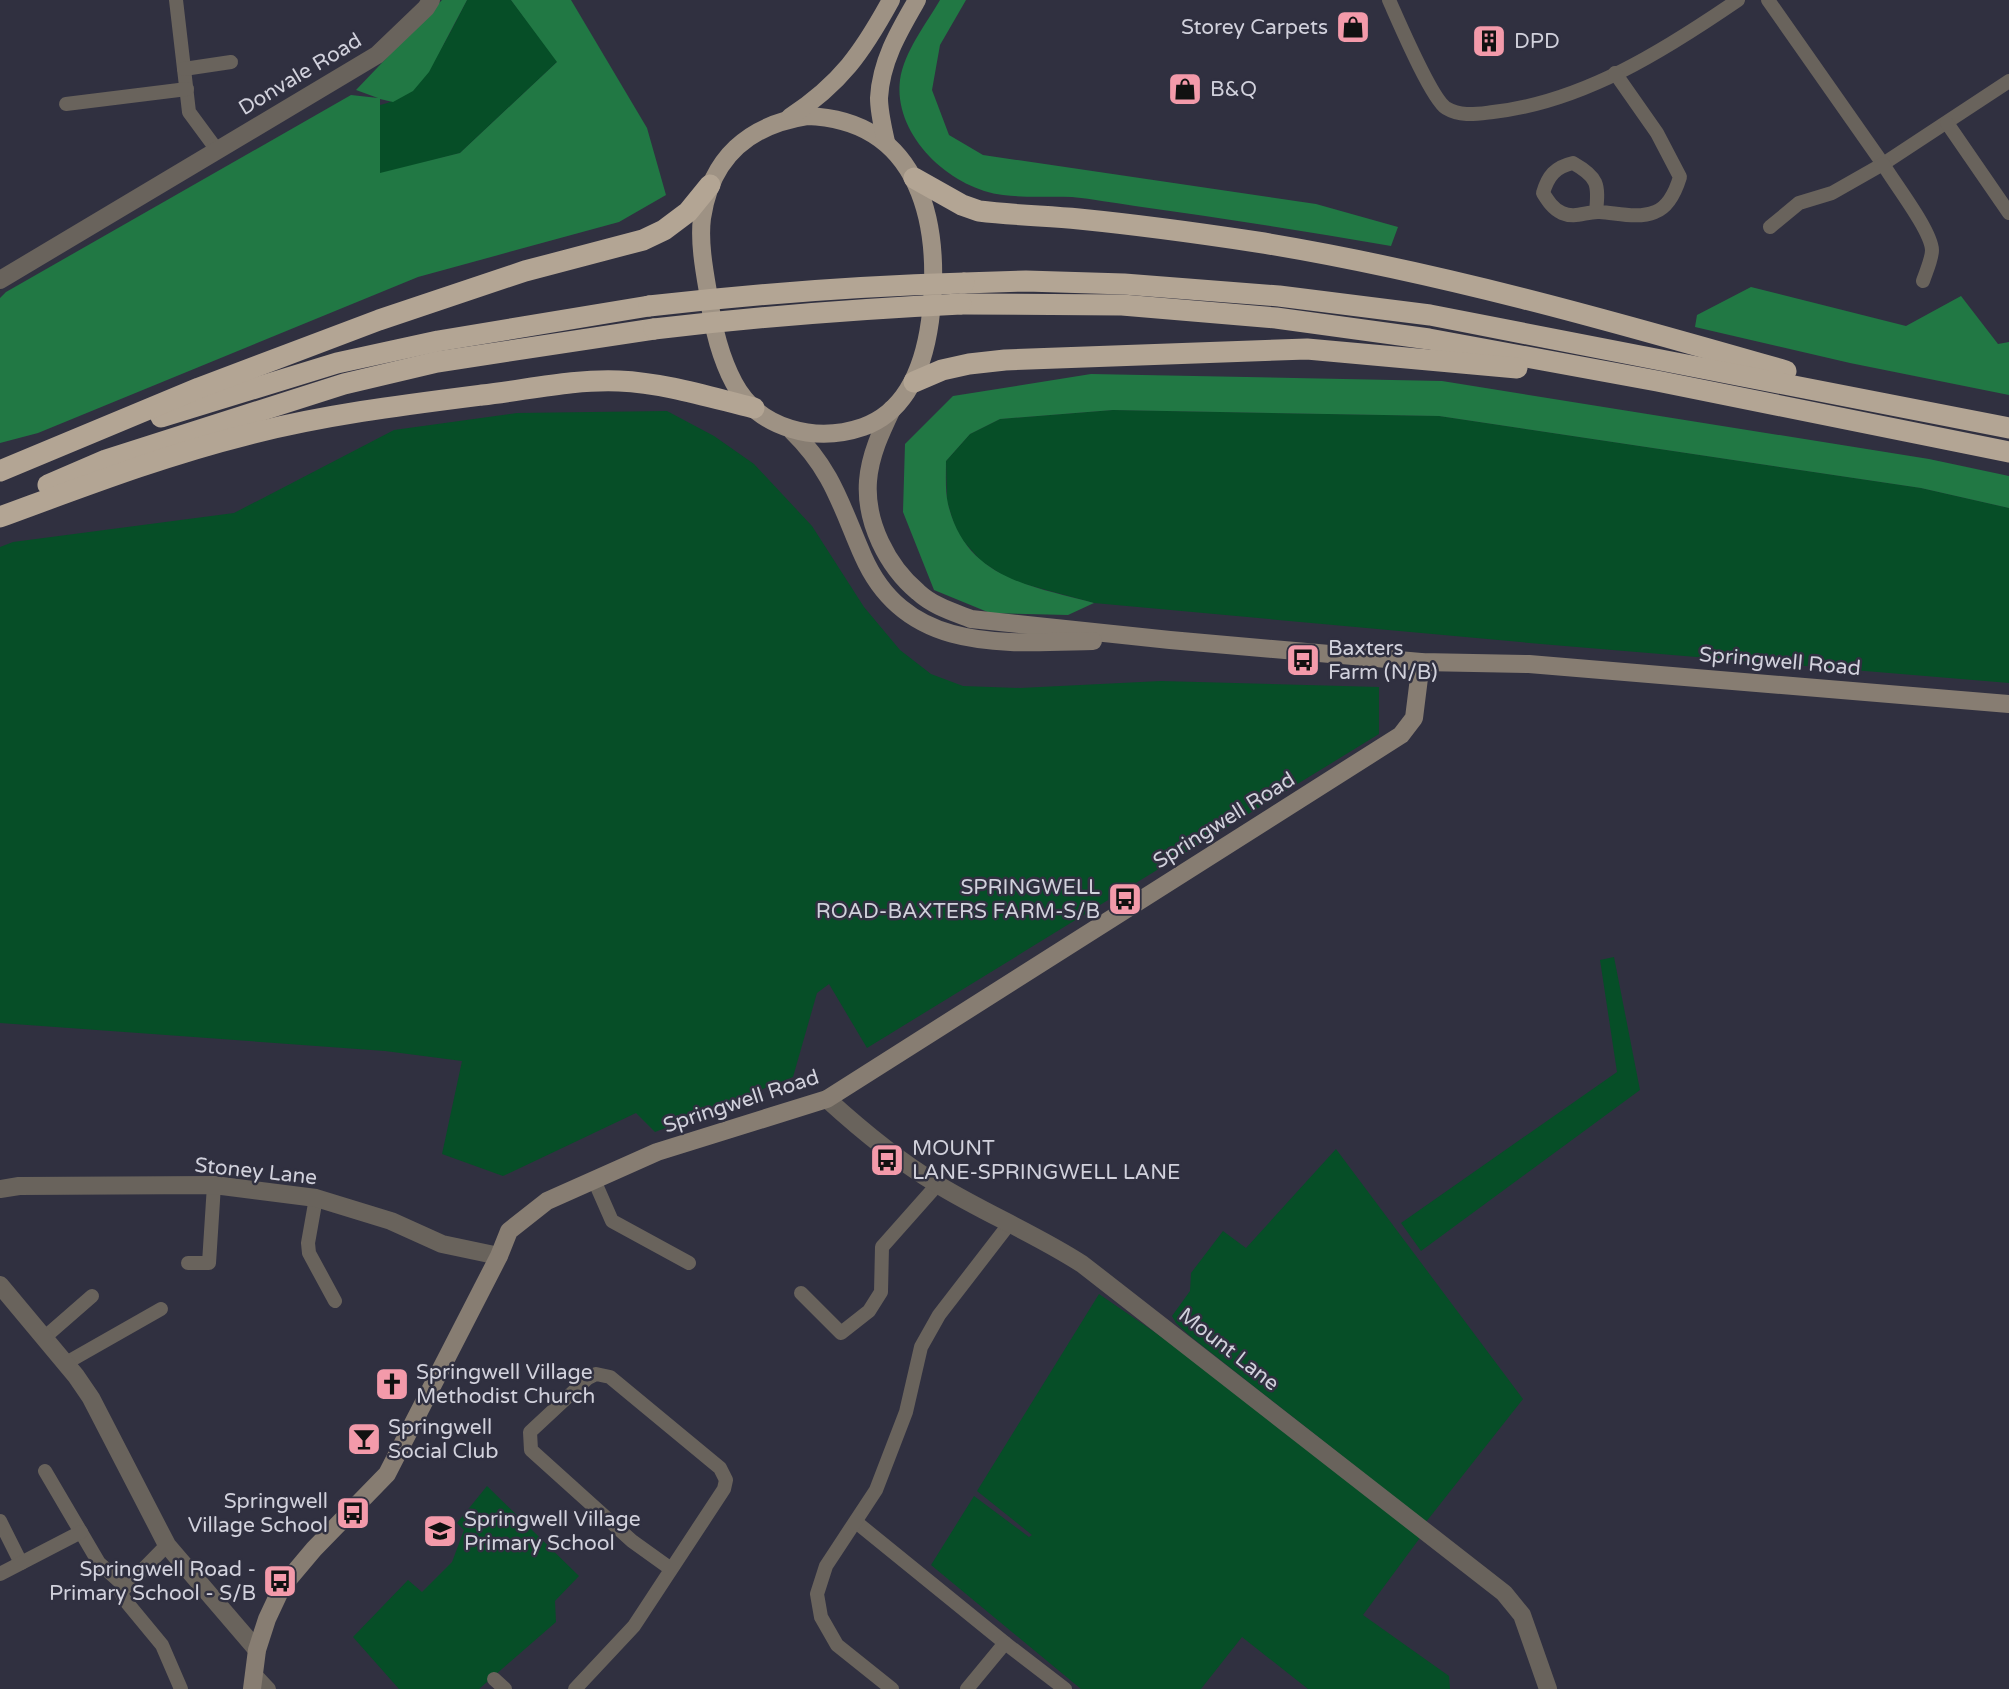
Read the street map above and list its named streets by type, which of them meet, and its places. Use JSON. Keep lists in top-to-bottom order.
{
  "streets": {
    "main road": ["Springwell Road"],
    "street": ["Donvale Road", "Stoney Lane", "Mount Lane"]
  },
  "crossings": [
    ["Springwell Road", "Stoney Lane"],
    ["Springwell Road", "Mount Lane"]
  ],
  "places": {
    "shop": ["Storey Carpets", "B&Q"],
    "building": ["DPD"],
    "bus stop": [
      "Baxters Farm (N/B)",
      "SPRINGWELL ROAD-BAXTERS FARM-S/B",
      "MOUNT LANE-SPRINGWELL LANE",
      "Springwell Village School",
      "Springwell Road - Primary School - S/B"
    ],
    "church": ["Springwell Village Methodist Church"],
    "bar": ["Springwell Social Club"],
    "school or university": ["Springwell Village Primary School"]
  }
}
